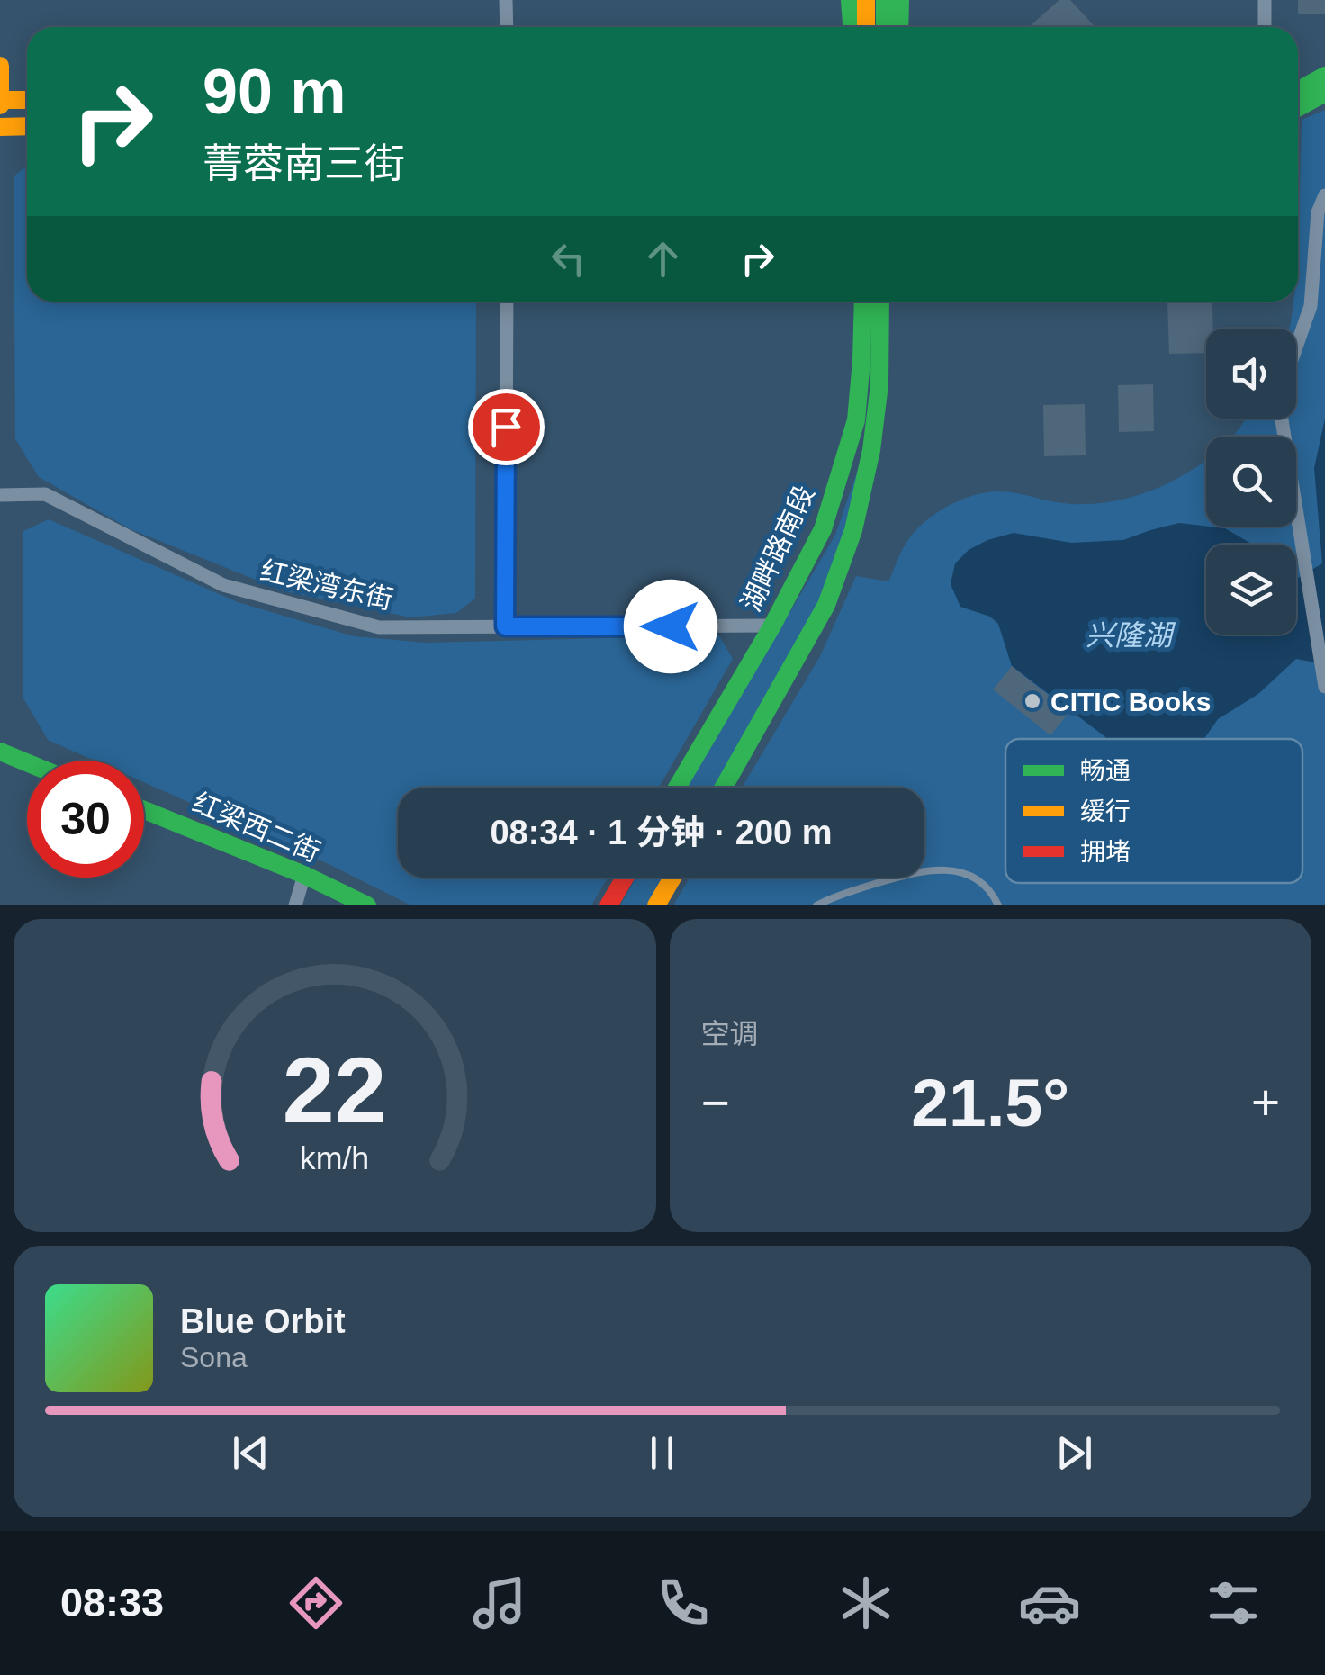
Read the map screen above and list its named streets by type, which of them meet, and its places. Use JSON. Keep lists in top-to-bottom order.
{
  "streets": {
    "main road": ["湖畔路南段", "红梁西二街"],
    "street": ["红梁湾东街"]
  },
  "crossings": [
    ["湖畔路南段", "红梁湾东街"]
  ],
  "water": ["兴隆湖"],
  "places": ["CITIC Books"],
  "legend": ["畅通", "缓行", "拥堵"],
  "page": {
    "turn": ["90 m", "菁蓉南三街"],
    "limit": "30",
    "trip": "08:34 · 1 分钟 · 200 m",
    "tile": "空调",
    "heat": ["−", "21.5°", "+"],
    "song": ["Blue Orbit", "Sona"],
    "tabs": "08:33",
    "gauge": ["22", "km/h"]
  }
}
